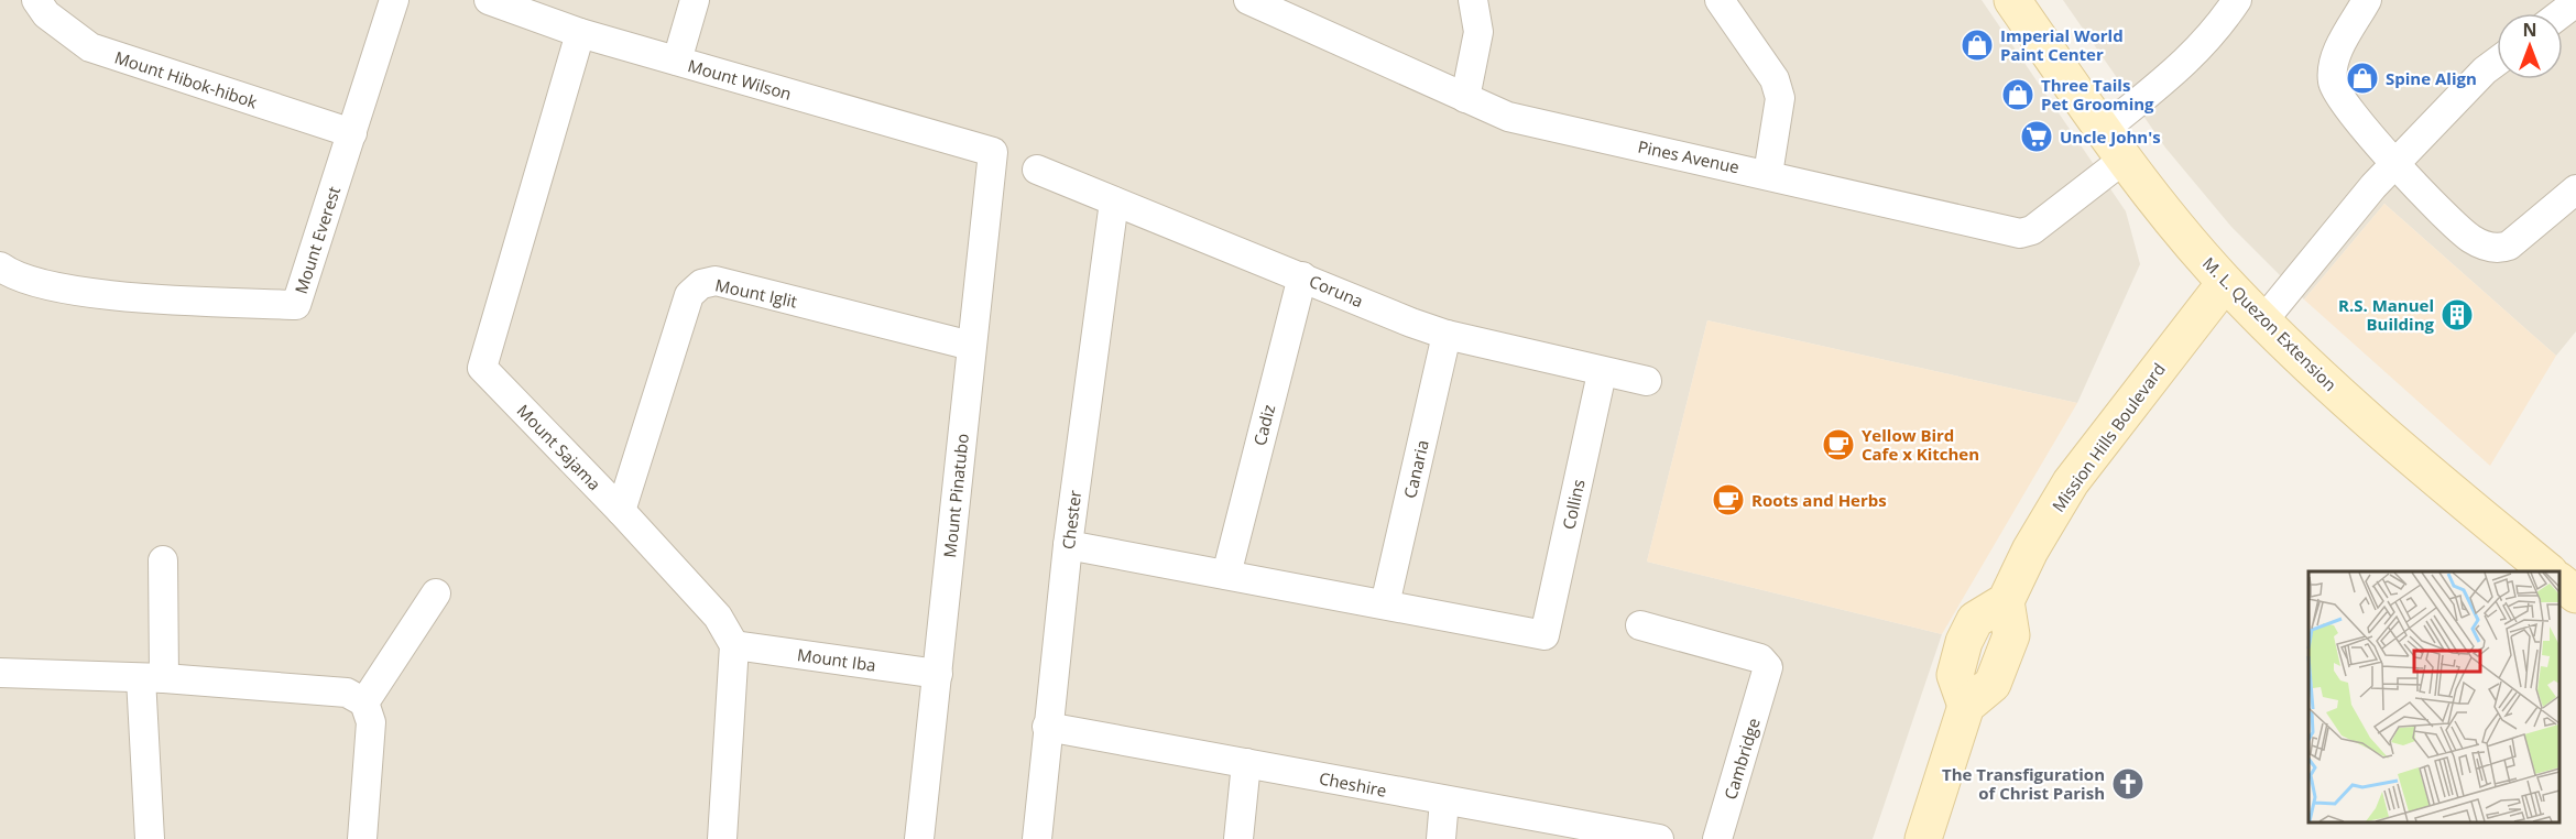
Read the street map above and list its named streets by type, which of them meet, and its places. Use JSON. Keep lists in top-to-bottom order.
{
  "streets": {
    "main road": ["M. L. Quezon Extension", "Mission Hills Boulevard"],
    "street": [
      "Mount Hibok-hibok",
      "Mount Wilson",
      "Pines Avenue",
      "Mount Everest",
      "Coruna",
      "Mount Iglit",
      "Cadiz",
      "Mount Sajama",
      "Canaria",
      "Mount Pinatubo",
      "Collins",
      "Chester",
      "Mount Iba",
      "Cambridge",
      "Cheshire"
    ]
  },
  "crossings": [
    ["Mount Hibok-hibok", "Mount Everest"],
    ["Mount Wilson", "Mount Sajama"],
    ["Mount Wilson", "Mount Pinatubo"],
    ["Pines Avenue", "M. L. Quezon Extension"],
    ["Coruna", "Cadiz"],
    ["Coruna", "Canaria"],
    ["Coruna", "Collins"],
    ["Coruna", "Chester"],
    ["Mount Iglit", "Mount Sajama"],
    ["Mount Iglit", "Mount Pinatubo"],
    ["M. L. Quezon Extension", "Mission Hills Boulevard"],
    ["Mount Sajama", "Mount Iba"],
    ["Canaria", "Collins"],
    ["Mount Pinatubo", "Mount Iba"],
    ["Chester", "Cheshire"]
  ],
  "places": {
    "shop": ["Imperial World Paint Center", "Spine Align", "Three Tails Pet Grooming"],
    "supermarket": ["Uncle John's"],
    "building": ["R.S. Manuel Building"],
    "cafe": ["Yellow Bird Cafe x Kitchen", "Roots and Herbs"],
    "church": ["The Transfiguration of Christ Parish"]
  },
  "north": "top"
}
